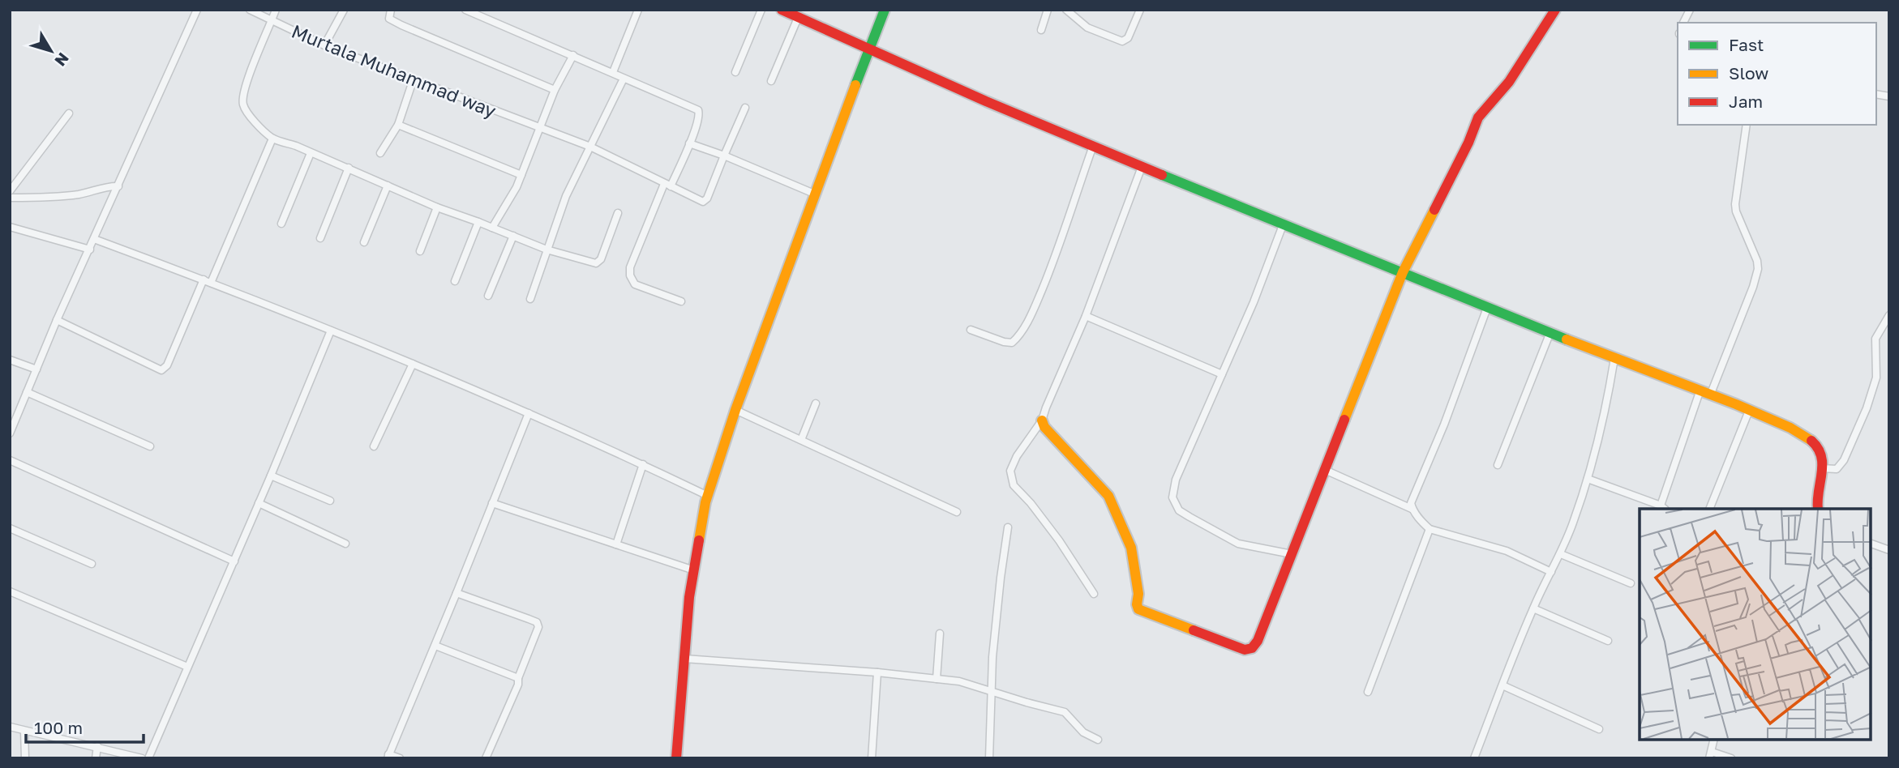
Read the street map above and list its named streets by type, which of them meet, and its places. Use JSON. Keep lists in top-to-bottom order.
{
  "streets": {
    "street": ["Murtala Muhammad way"]
  },
  "legend": ["Fast", "Slow", "Jam"],
  "scale_bar": "100 m",
  "north": "bottom right"
}
